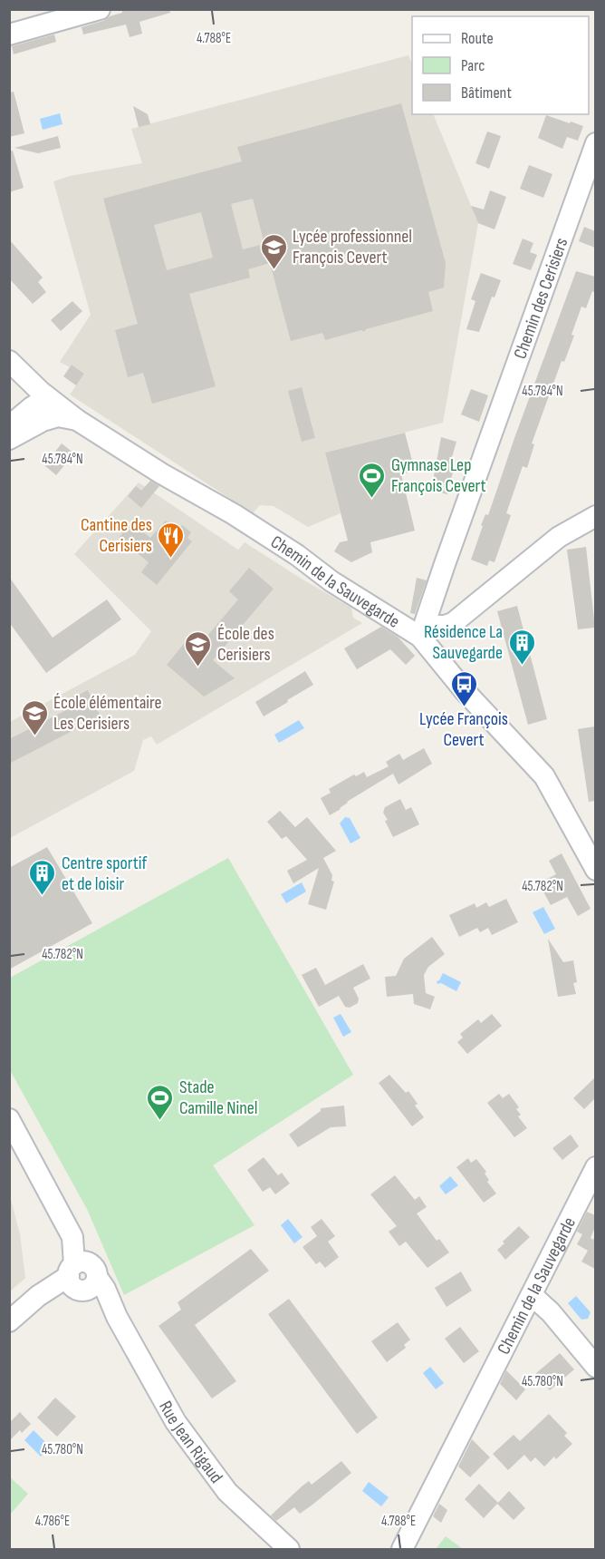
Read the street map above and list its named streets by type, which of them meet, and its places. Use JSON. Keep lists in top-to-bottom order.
{
  "streets": {
    "street": ["Chemin des Cerisiers", "Chemin de la Sauvegarde", "Rue Jean Rigaud"]
  },
  "crossings": [
    ["Chemin des Cerisiers", "Chemin de la Sauvegarde"]
  ],
  "places": {
    "school or university": ["Lycée professionnel François Cevert", "École des Cerisiers", "École élémentaire Les Cerisiers"],
    "sports": ["Gymnase Lep François Cevert", "Stade Camille Ninel"],
    "restaurant": ["Cantine des Cerisiers"],
    "building": ["Résidence La Sauvegarde", "Centre sportif et de loisir"],
    "bus stop": ["Lycée François Cevert"]
  },
  "legend": ["Route", "Parc", "Bâtiment"],
  "coordinates": [
    "4.788°E",
    "45.784°N",
    "45.782°N",
    "45.780°N",
    "4.786°E"
  ]
}
